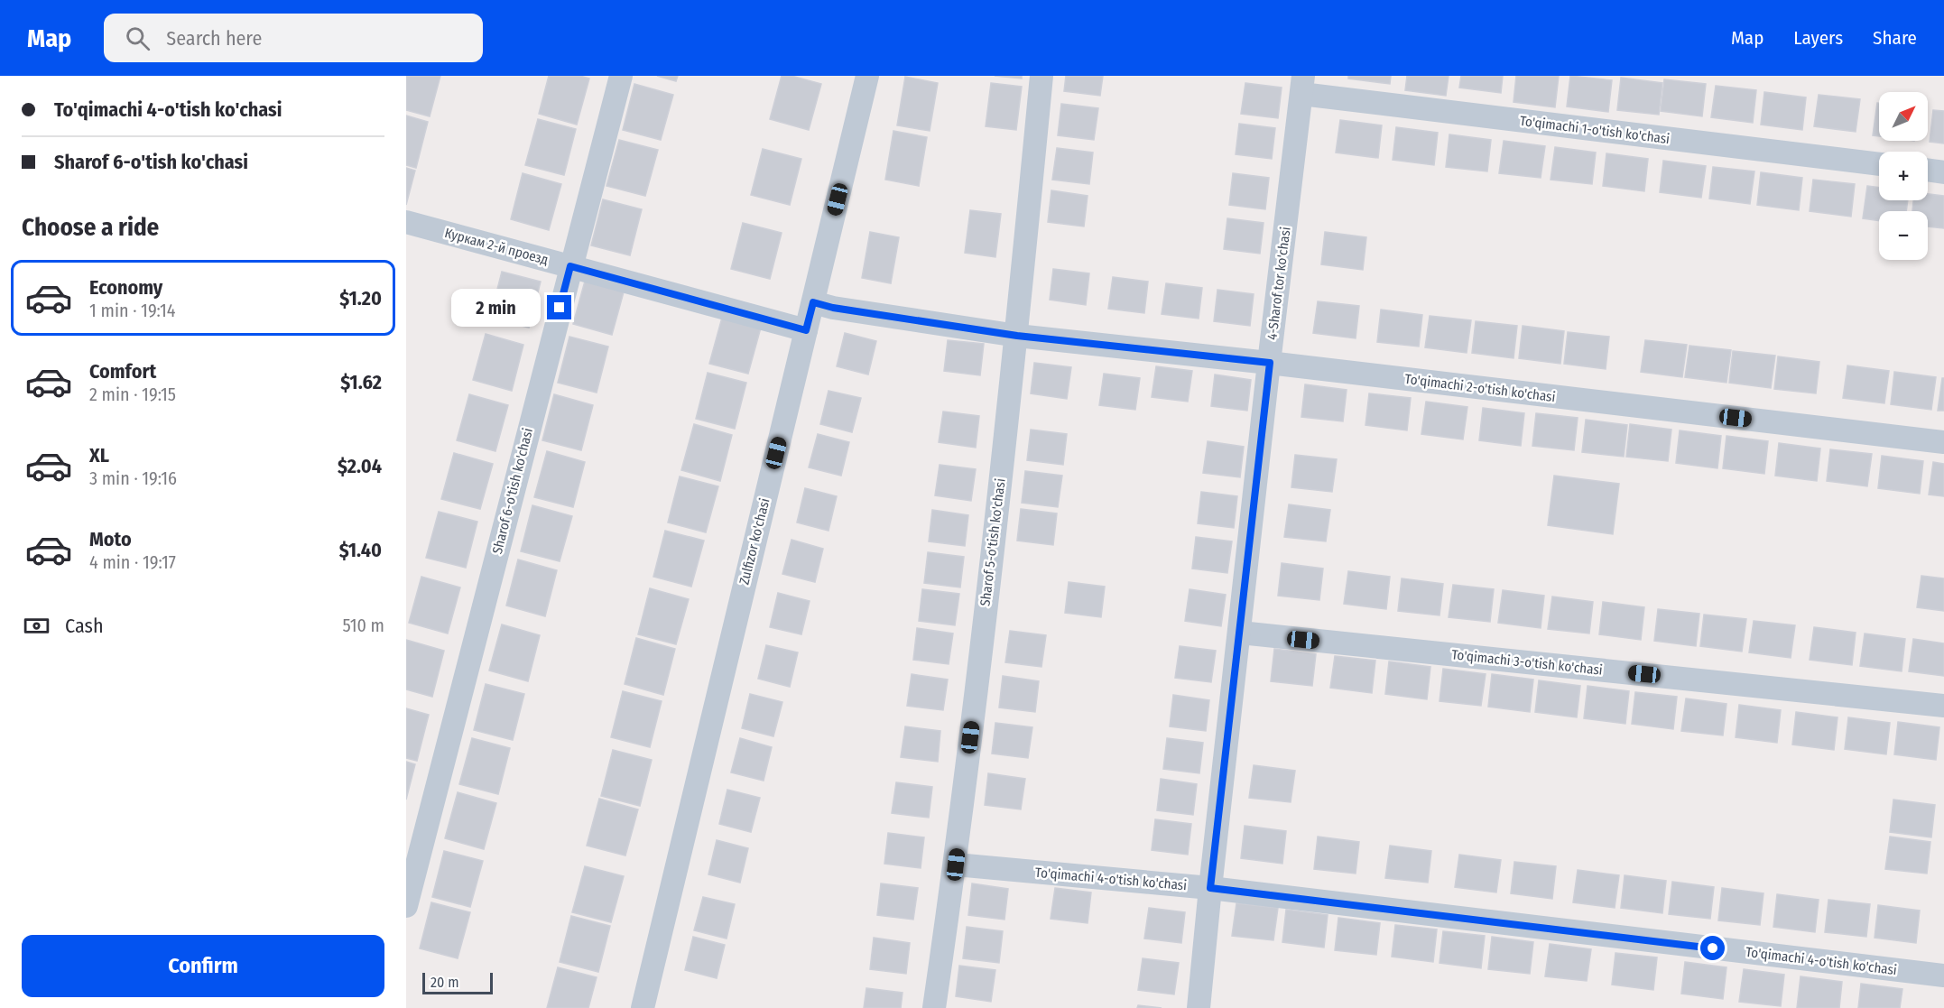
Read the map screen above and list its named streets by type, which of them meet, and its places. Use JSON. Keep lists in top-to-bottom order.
{
  "streets": {
    "street": [
      "To'qimachi 1-o'tish ko'chasi",
      "Куркам 2-й проезд",
      "4-Sharof tor ko'chasi",
      "To'qimachi 2-o'tish ko'chasi",
      "Sharof 6-o'tish ko'chasi",
      "Zulfizor ko'chasi",
      "Sharof 5-o'tish ko'chasi",
      "To'qimachi 3-o'tish ko'chasi",
      "To'qimachi 4-o'tish ko'chasi"
    ]
  },
  "crossings": [
    ["To'qimachi 1-o'tish ko'chasi", "4-Sharof tor ko'chasi"],
    ["Куркам 2-й проезд", "Sharof 6-o'tish ko'chasi"],
    ["Куркам 2-й проезд", "Zulfizor ko'chasi"],
    ["4-Sharof tor ko'chasi", "To'qimachi 2-o'tish ko'chasi"],
    ["4-Sharof tor ko'chasi", "To'qimachi 3-o'tish ko'chasi"],
    ["4-Sharof tor ko'chasi", "To'qimachi 4-o'tish ko'chasi"],
    ["To'qimachi 2-o'tish ko'chasi", "Sharof 5-o'tish ko'chasi"],
    ["Sharof 5-o'tish ko'chasi", "To'qimachi 4-o'tish ko'chasi"]
  ],
  "scale_bar": "20 m",
  "north": "top right",
  "page": {
    "header": "Map",
    "search": "Search here",
    "nav": ["Map", "Layers", "Share"],
    "banner": ["To'qimachi 4-o'tish ko'chasi", "Sharof 6-o'tish ko'chasi"],
    "map_buttons": ["+", "−"],
    "heading": "Choose a ride",
    "list": [
      {
        "name": "Economy",
        "note": "1 min · 19:14",
        "value": "$1.20"
      },
      {
        "name": "Comfort",
        "note": "2 min · 19:15",
        "value": "$1.62"
      },
      {
        "name": "XL",
        "note": "3 min · 19:16",
        "value": "$2.04"
      },
      {
        "name": "Moto",
        "note": "4 min · 19:17",
        "value": "$1.40"
      }
    ],
    "bubble": "2 min",
    "pay": ["Cash", "510 m"],
    "buttons": "Confirm",
    "scale": "20 m"
  }
}
